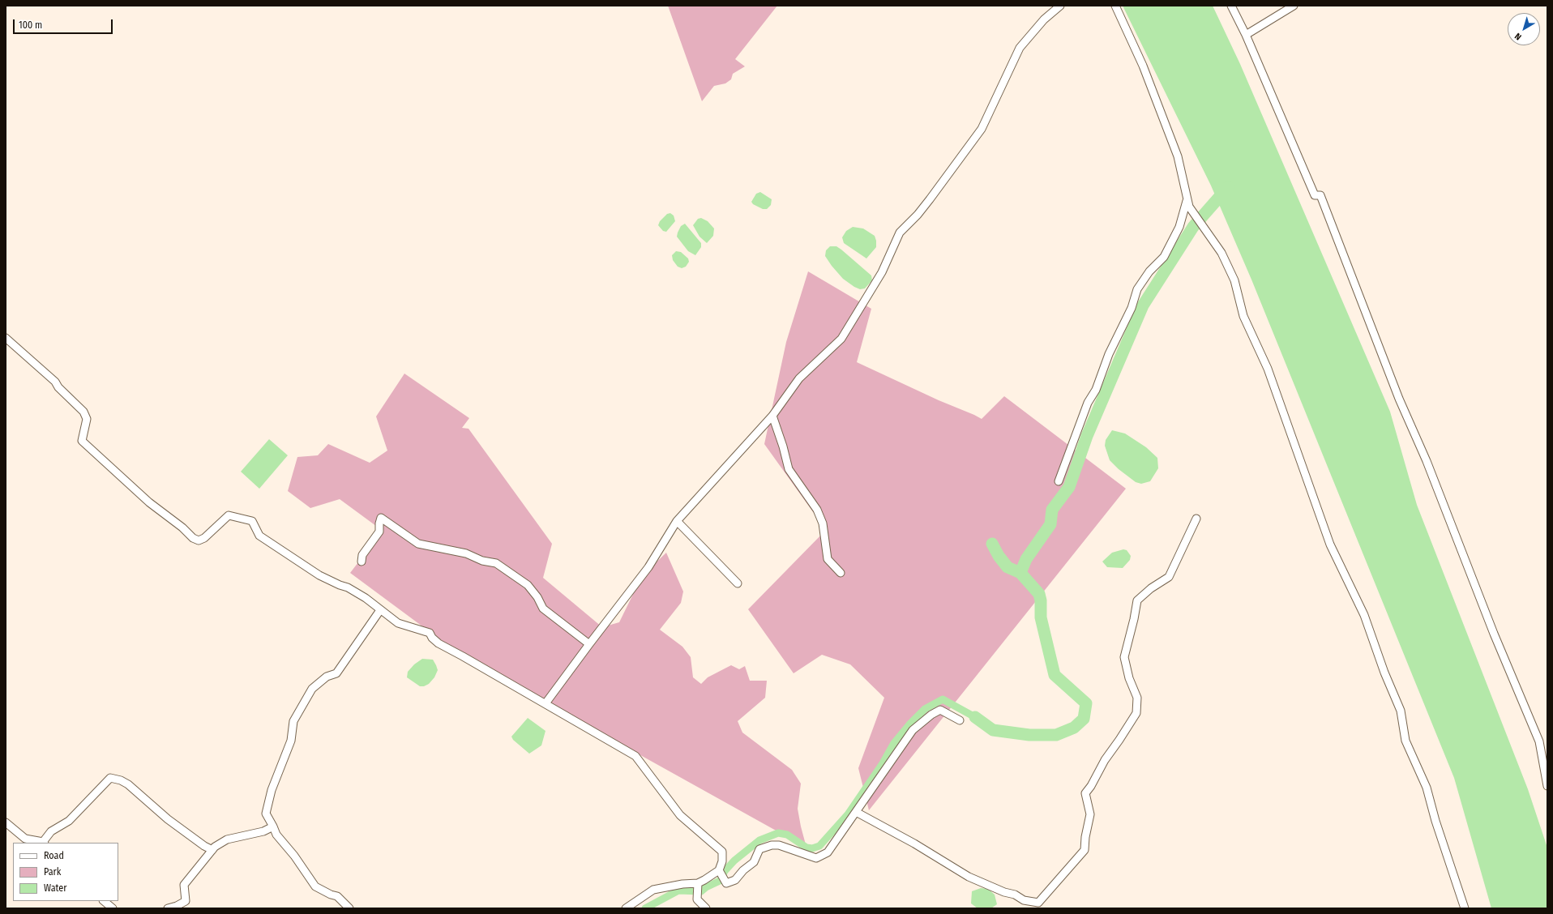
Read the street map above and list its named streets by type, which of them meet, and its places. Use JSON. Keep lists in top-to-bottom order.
{
  "legend": ["Road", "Park", "Water"],
  "scale_bar": "100 m",
  "north": "bottom left"
}
